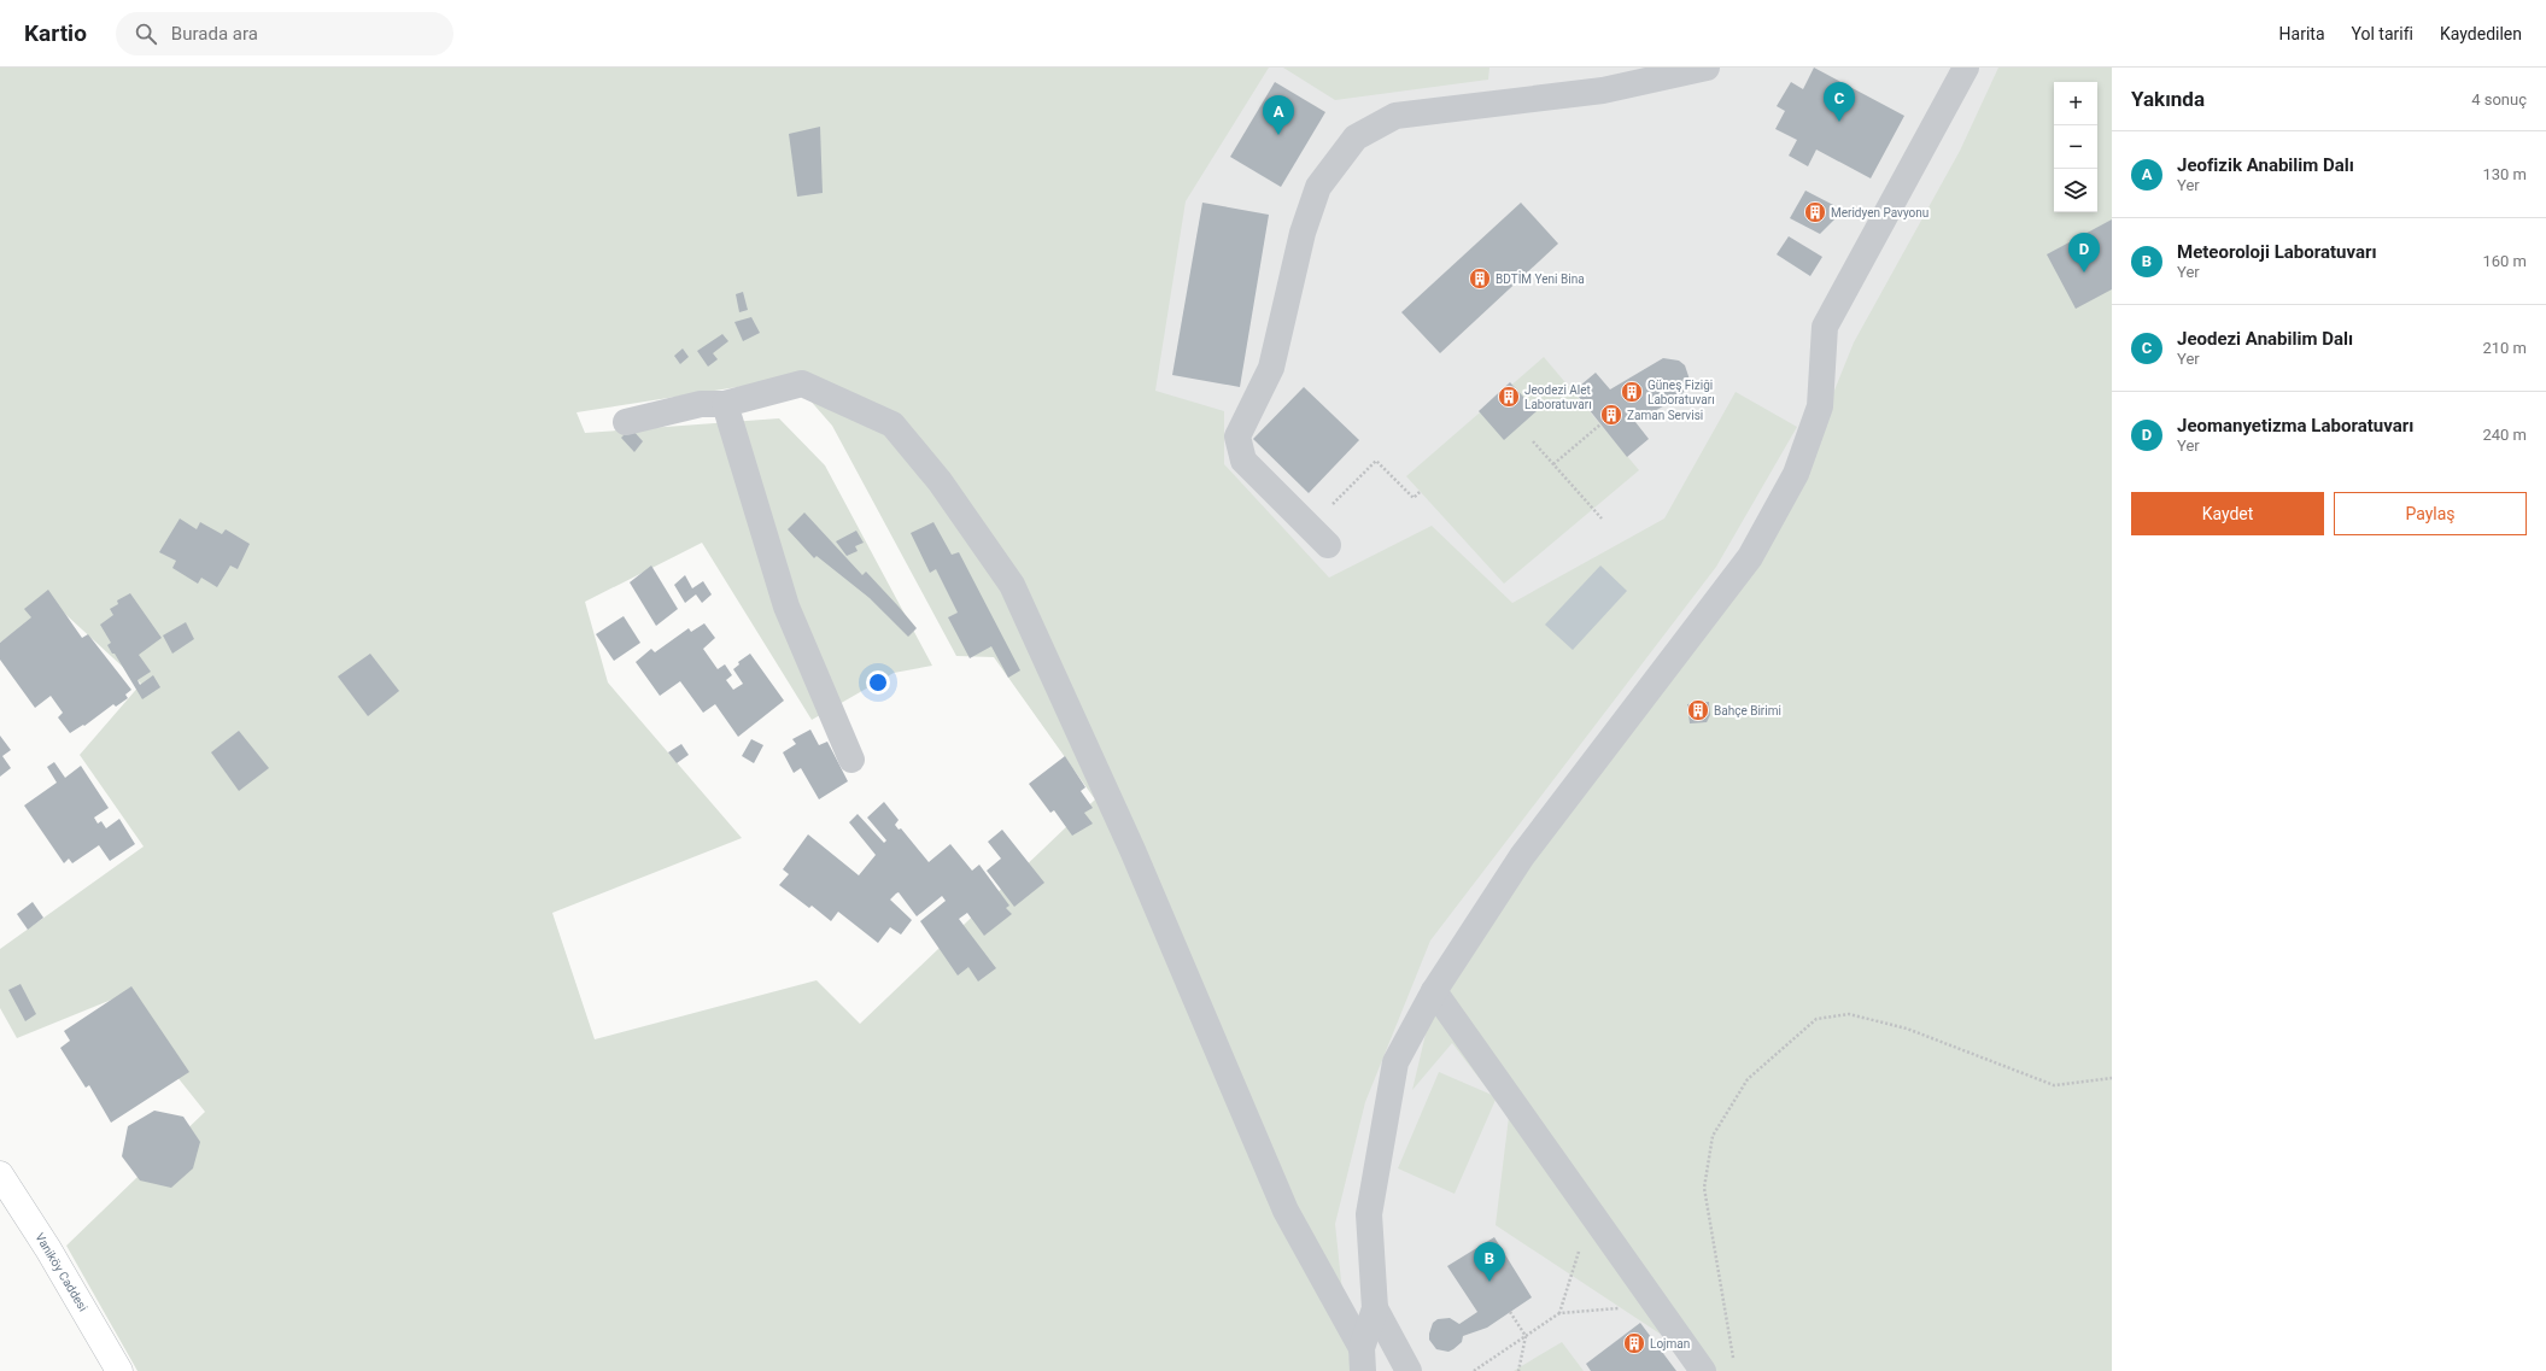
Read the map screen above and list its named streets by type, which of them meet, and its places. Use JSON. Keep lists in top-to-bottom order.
{
  "streets": {
    "main road": ["Vaniköy Caddesi"]
  },
  "places": {
    "building": [
      "Meridyen Pavyonu",
      "BDTİM Yeni Bina",
      "Güneş Fiziği Laboratuvarı",
      "Jeodezi Alet Laboratuvarı",
      "Zaman Servisi",
      "Bahçe Birimi",
      "Lojman"
    ]
  },
  "page": {
    "header": "Kartio",
    "search": "Burada ara",
    "nav": ["Harita", "Yol tarifi", "Kaydedilen"],
    "heading": ["Yakında", "4 sonuç"],
    "map_buttons": ["+", "−"],
    "pins": [
      "C",
      "A",
      "D",
      "B"
    ],
    "list": [
      {
        "mark": "A",
        "name": "Jeofizik Anabilim Dalı",
        "note": "Yer",
        "value": "130 m"
      },
      {
        "mark": "B",
        "name": "Meteoroloji Laboratuvarı",
        "note": "Yer",
        "value": "160 m"
      },
      {
        "mark": "C",
        "name": "Jeodezi Anabilim Dalı",
        "note": "Yer",
        "value": "210 m"
      },
      {
        "mark": "D",
        "name": "Jeomanyetizma Laboratuvarı",
        "note": "Yer",
        "value": "240 m"
      }
    ],
    "buttons": ["Kaydet", "Paylaş"]
  }
}
